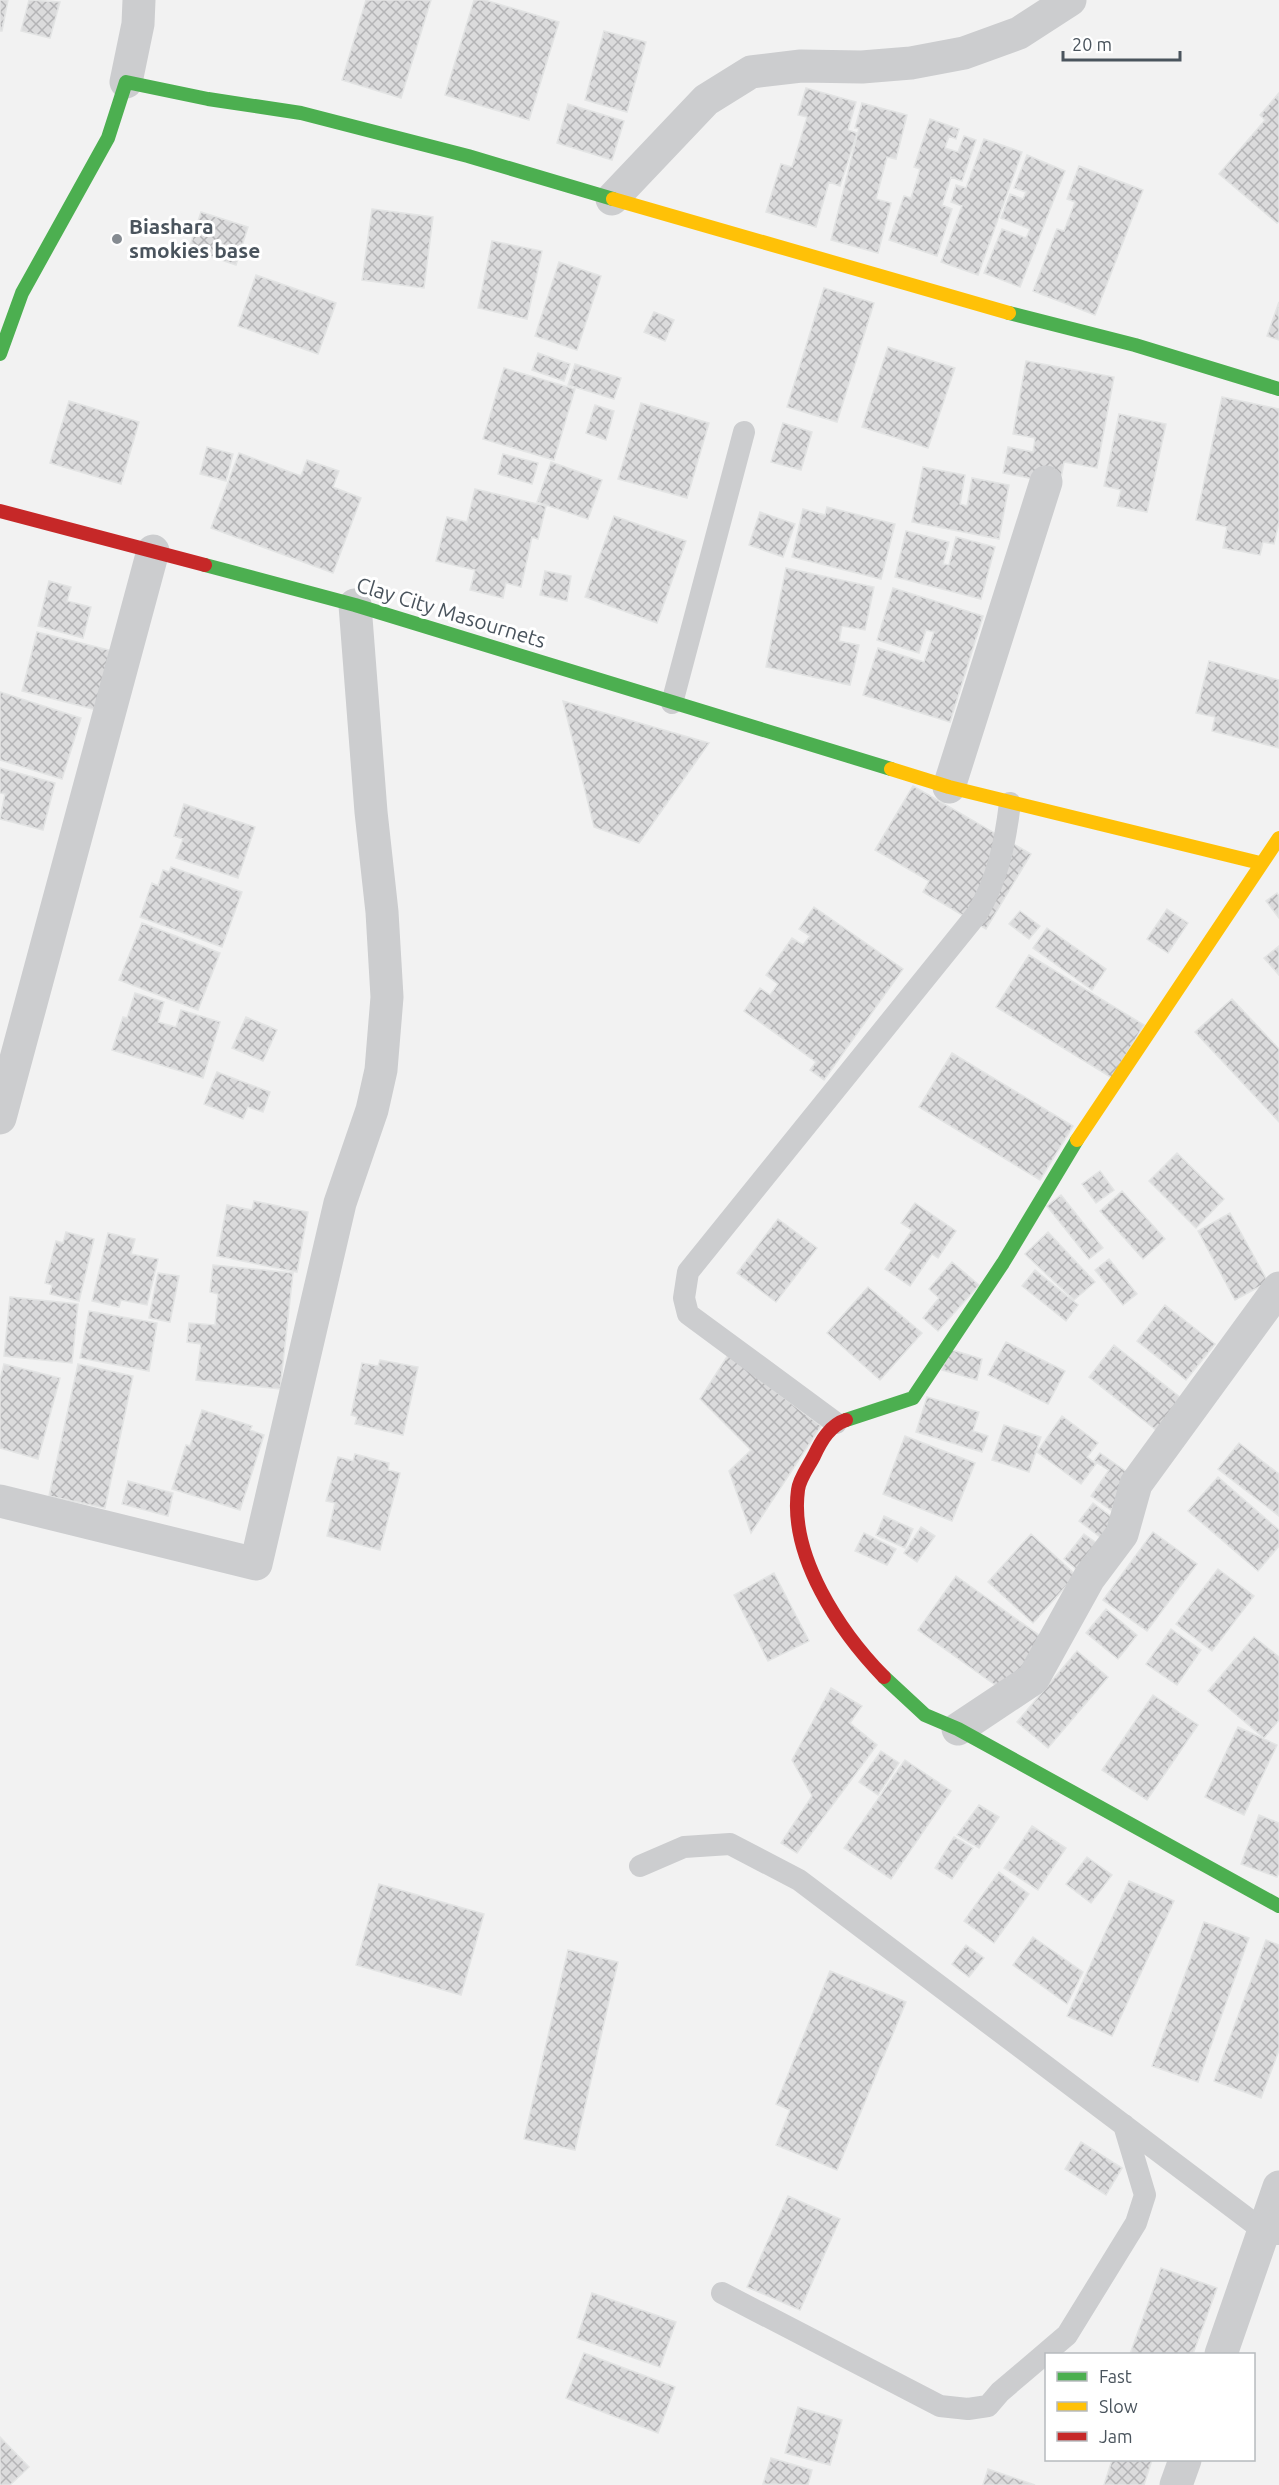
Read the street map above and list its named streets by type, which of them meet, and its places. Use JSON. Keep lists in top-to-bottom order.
{
  "streets": {
    "street": ["Clay City Masournets"]
  },
  "places": ["Biashara smokies base"],
  "legend": ["Fast", "Slow", "Jam"],
  "scale_bar": "20 m"
}
